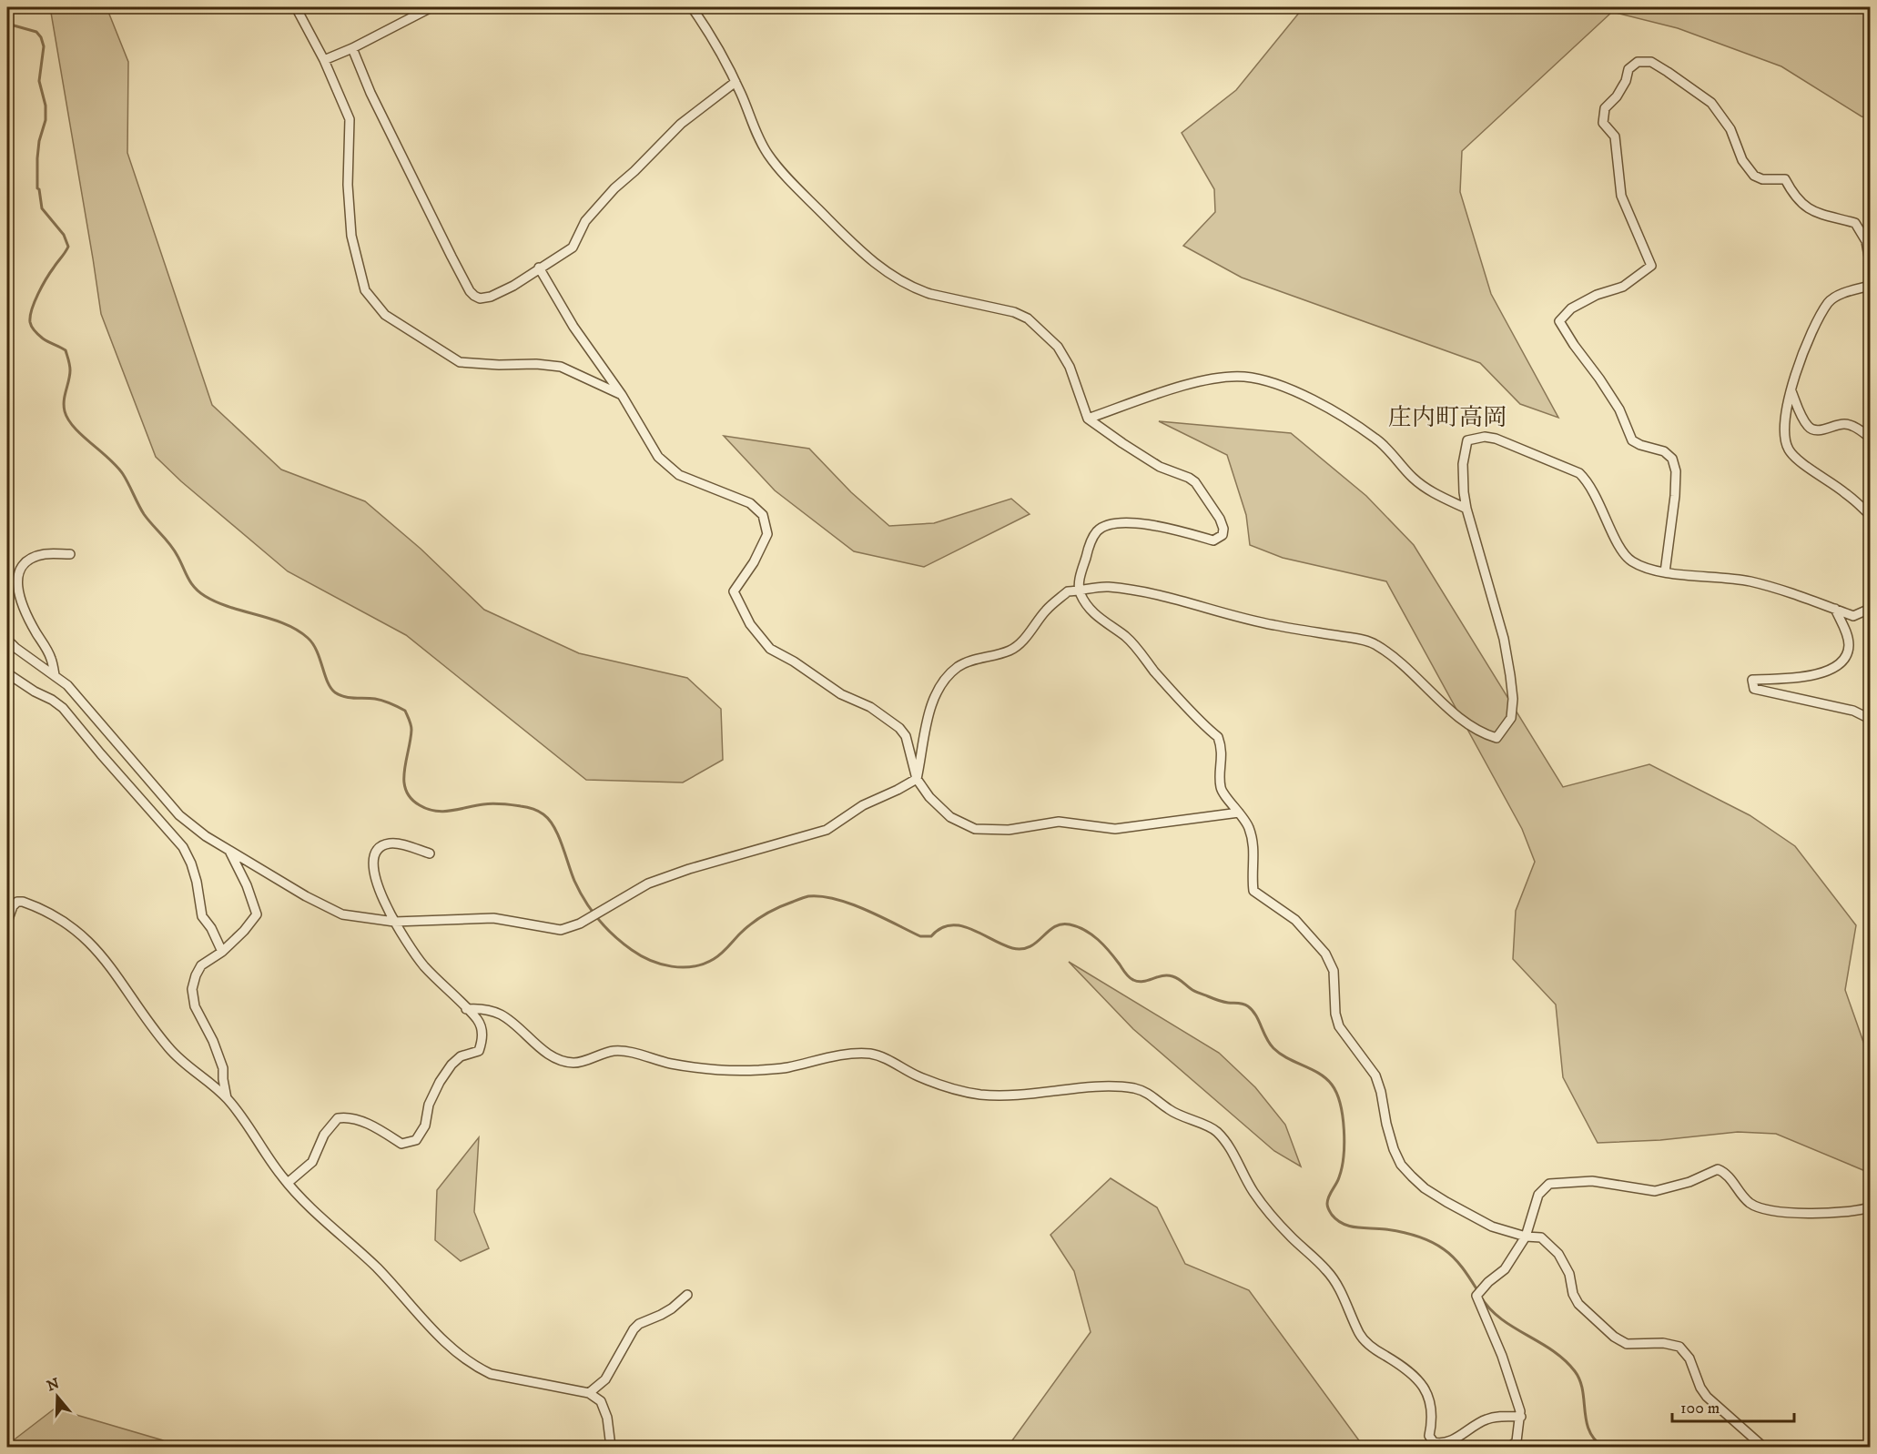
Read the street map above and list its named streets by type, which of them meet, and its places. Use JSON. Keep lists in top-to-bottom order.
{
  "districts": ["庄内町高岡"],
  "scale_bar": "100 m",
  "north": "top"
}
